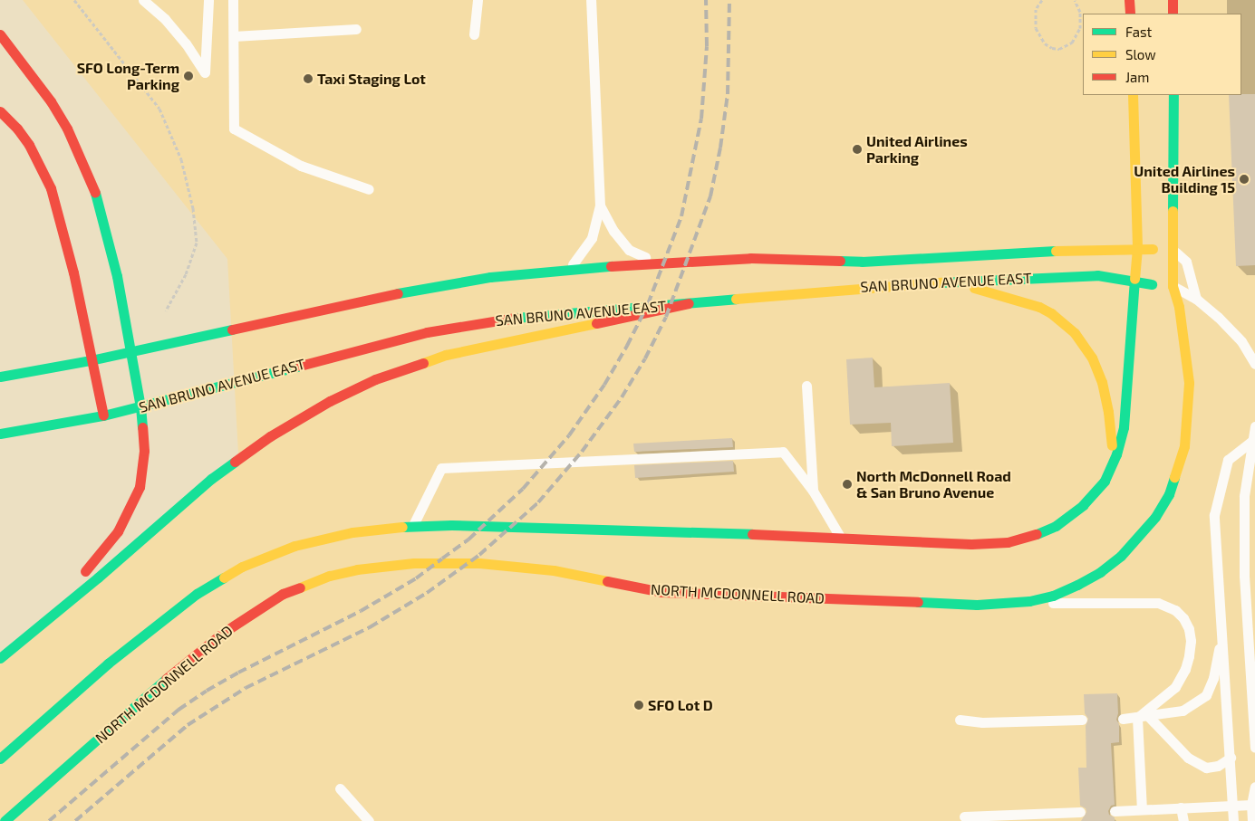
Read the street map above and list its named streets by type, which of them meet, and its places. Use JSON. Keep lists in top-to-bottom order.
{
  "streets": {
    "main road": ["SAN BRUNO AVENUE EAST", "NORTH MCDONNELL ROAD"]
  },
  "crossings": [
    ["SAN BRUNO AVENUE EAST", "NORTH MCDONNELL ROAD"]
  ],
  "places": [
    "SFO Long-Term Parking",
    "Taxi Staging Lot",
    "United Airlines Parking",
    "United Airlines Building 15",
    "North McDonnell Road & San Bruno Avenue",
    "SFO Lot D"
  ],
  "legend": ["Fast", "Slow", "Jam"]
}
